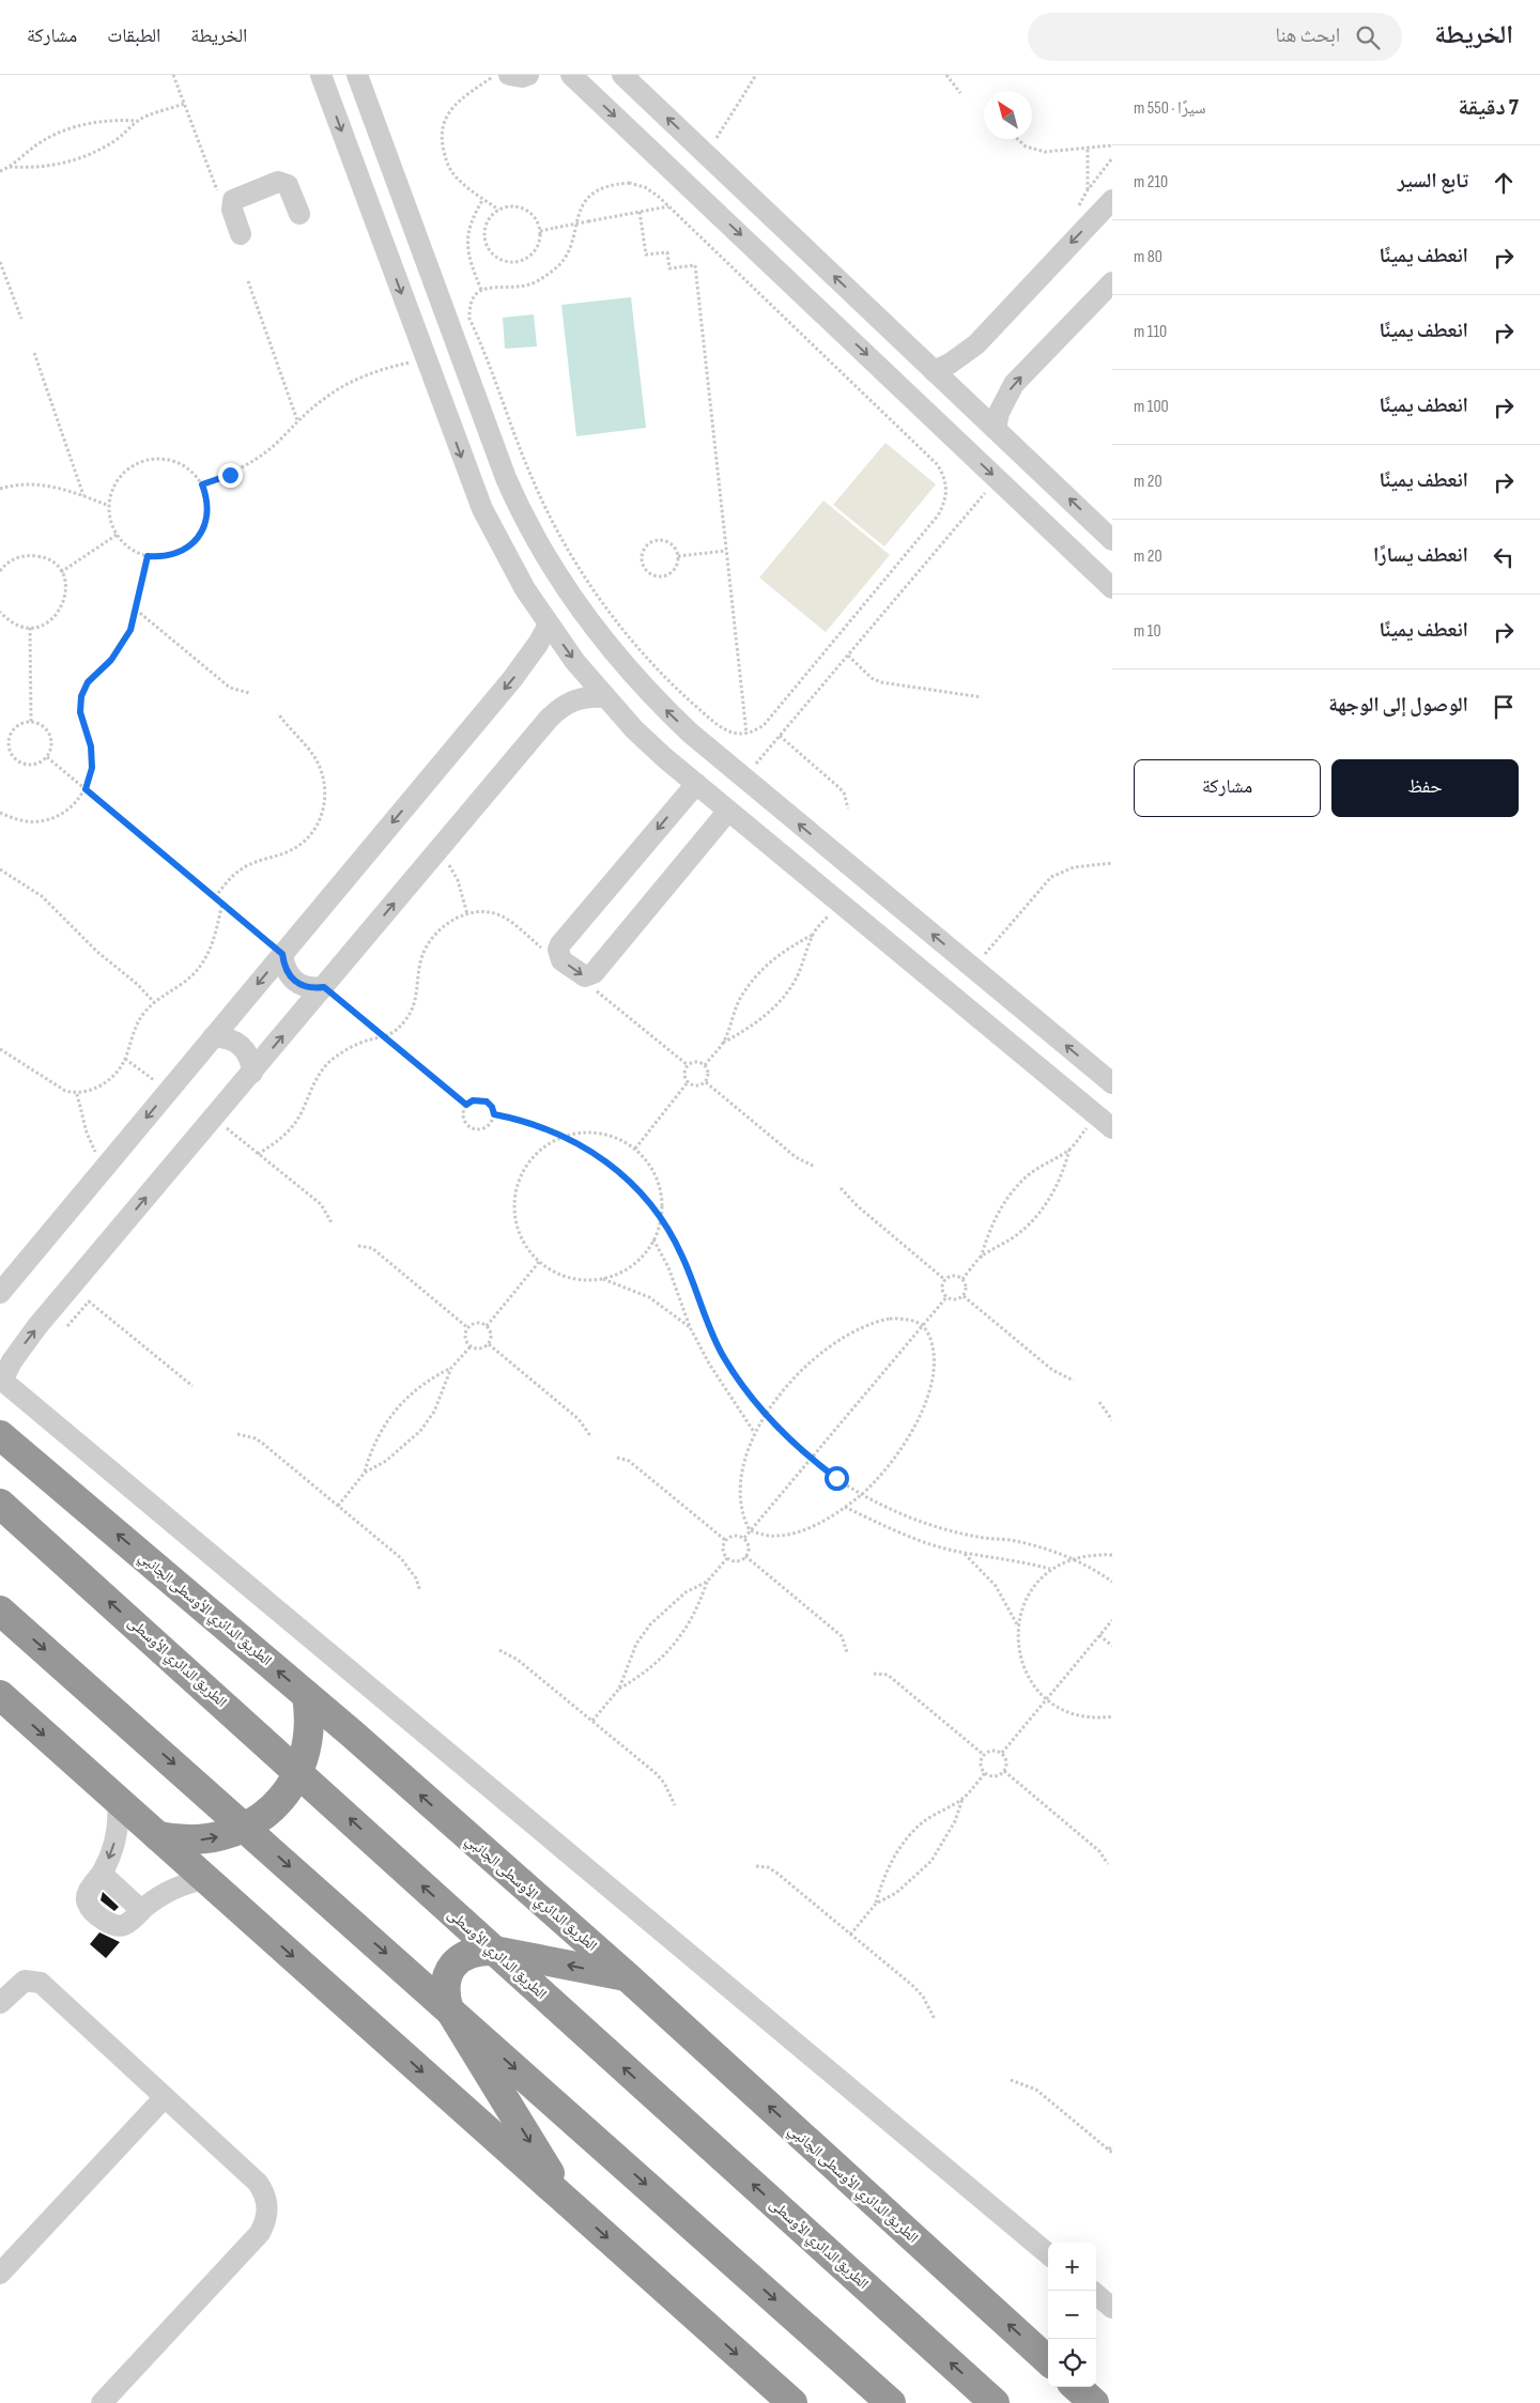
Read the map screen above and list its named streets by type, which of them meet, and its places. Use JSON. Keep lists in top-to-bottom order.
{
  "streets": {
    "highway": ["الطريق الدائري الأوسطى الجانبي", "الطريق الدائري الأوسطى"]
  },
  "north": "top left",
  "page": {
    "header": "الخريطة",
    "search": "ابحث هنا",
    "nav": ["الخريطة", "الطبقات", "مشاركة"],
    "heading": ["7 دقيقة", "سيرًا · 550 m"],
    "list": [
      ["تابع السير", "210 m"],
      ["انعطف يمينًا", "80 m"],
      ["انعطف يمينًا", "110 m"],
      ["انعطف يمينًا", "100 m"],
      ["انعطف يمينًا", "20 m"],
      ["انعطف يسارًا", "20 m"],
      ["انعطف يمينًا", "10 m"],
      "الوصول إلى الوجهة"
    ],
    "buttons": ["حفظ", "مشاركة"],
    "map_buttons": ["+", "−"]
  }
}
